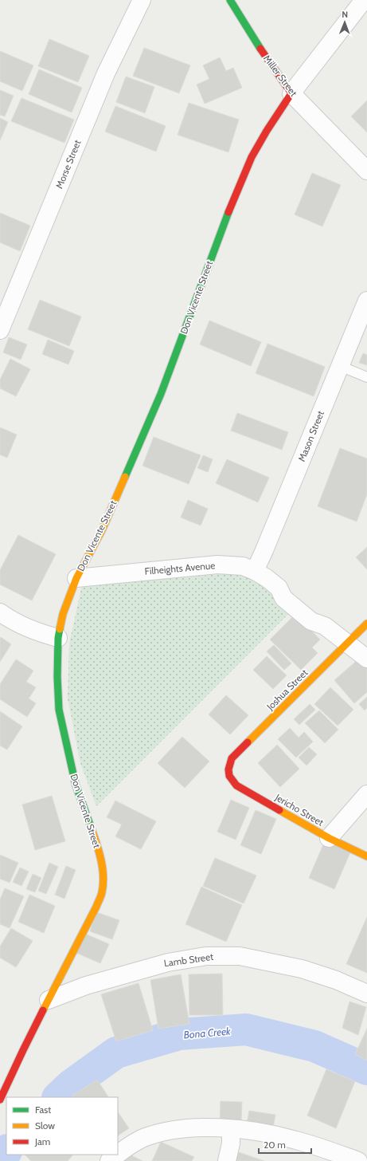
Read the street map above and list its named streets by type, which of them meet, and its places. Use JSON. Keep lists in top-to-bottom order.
{
  "streets": {
    "street": [
      "Miller Street",
      "Morse Street",
      "Don Vicente Street",
      "Mason Street",
      "Filheights Avenue",
      "Joshua Street",
      "Jericho Street",
      "Lamb Street"
    ]
  },
  "crossings": [
    ["Miller Street", "Don Vicente Street"],
    ["Don Vicente Street", "Filheights Avenue"],
    ["Don Vicente Street", "Lamb Street"],
    ["Mason Street", "Filheights Avenue"],
    ["Filheights Avenue", "Joshua Street"],
    ["Joshua Street", "Jericho Street"]
  ],
  "water": ["Bona Creek"],
  "legend": ["Fast", "Slow", "Jam"],
  "scale_bar": "20 m",
  "north": "top"
}
